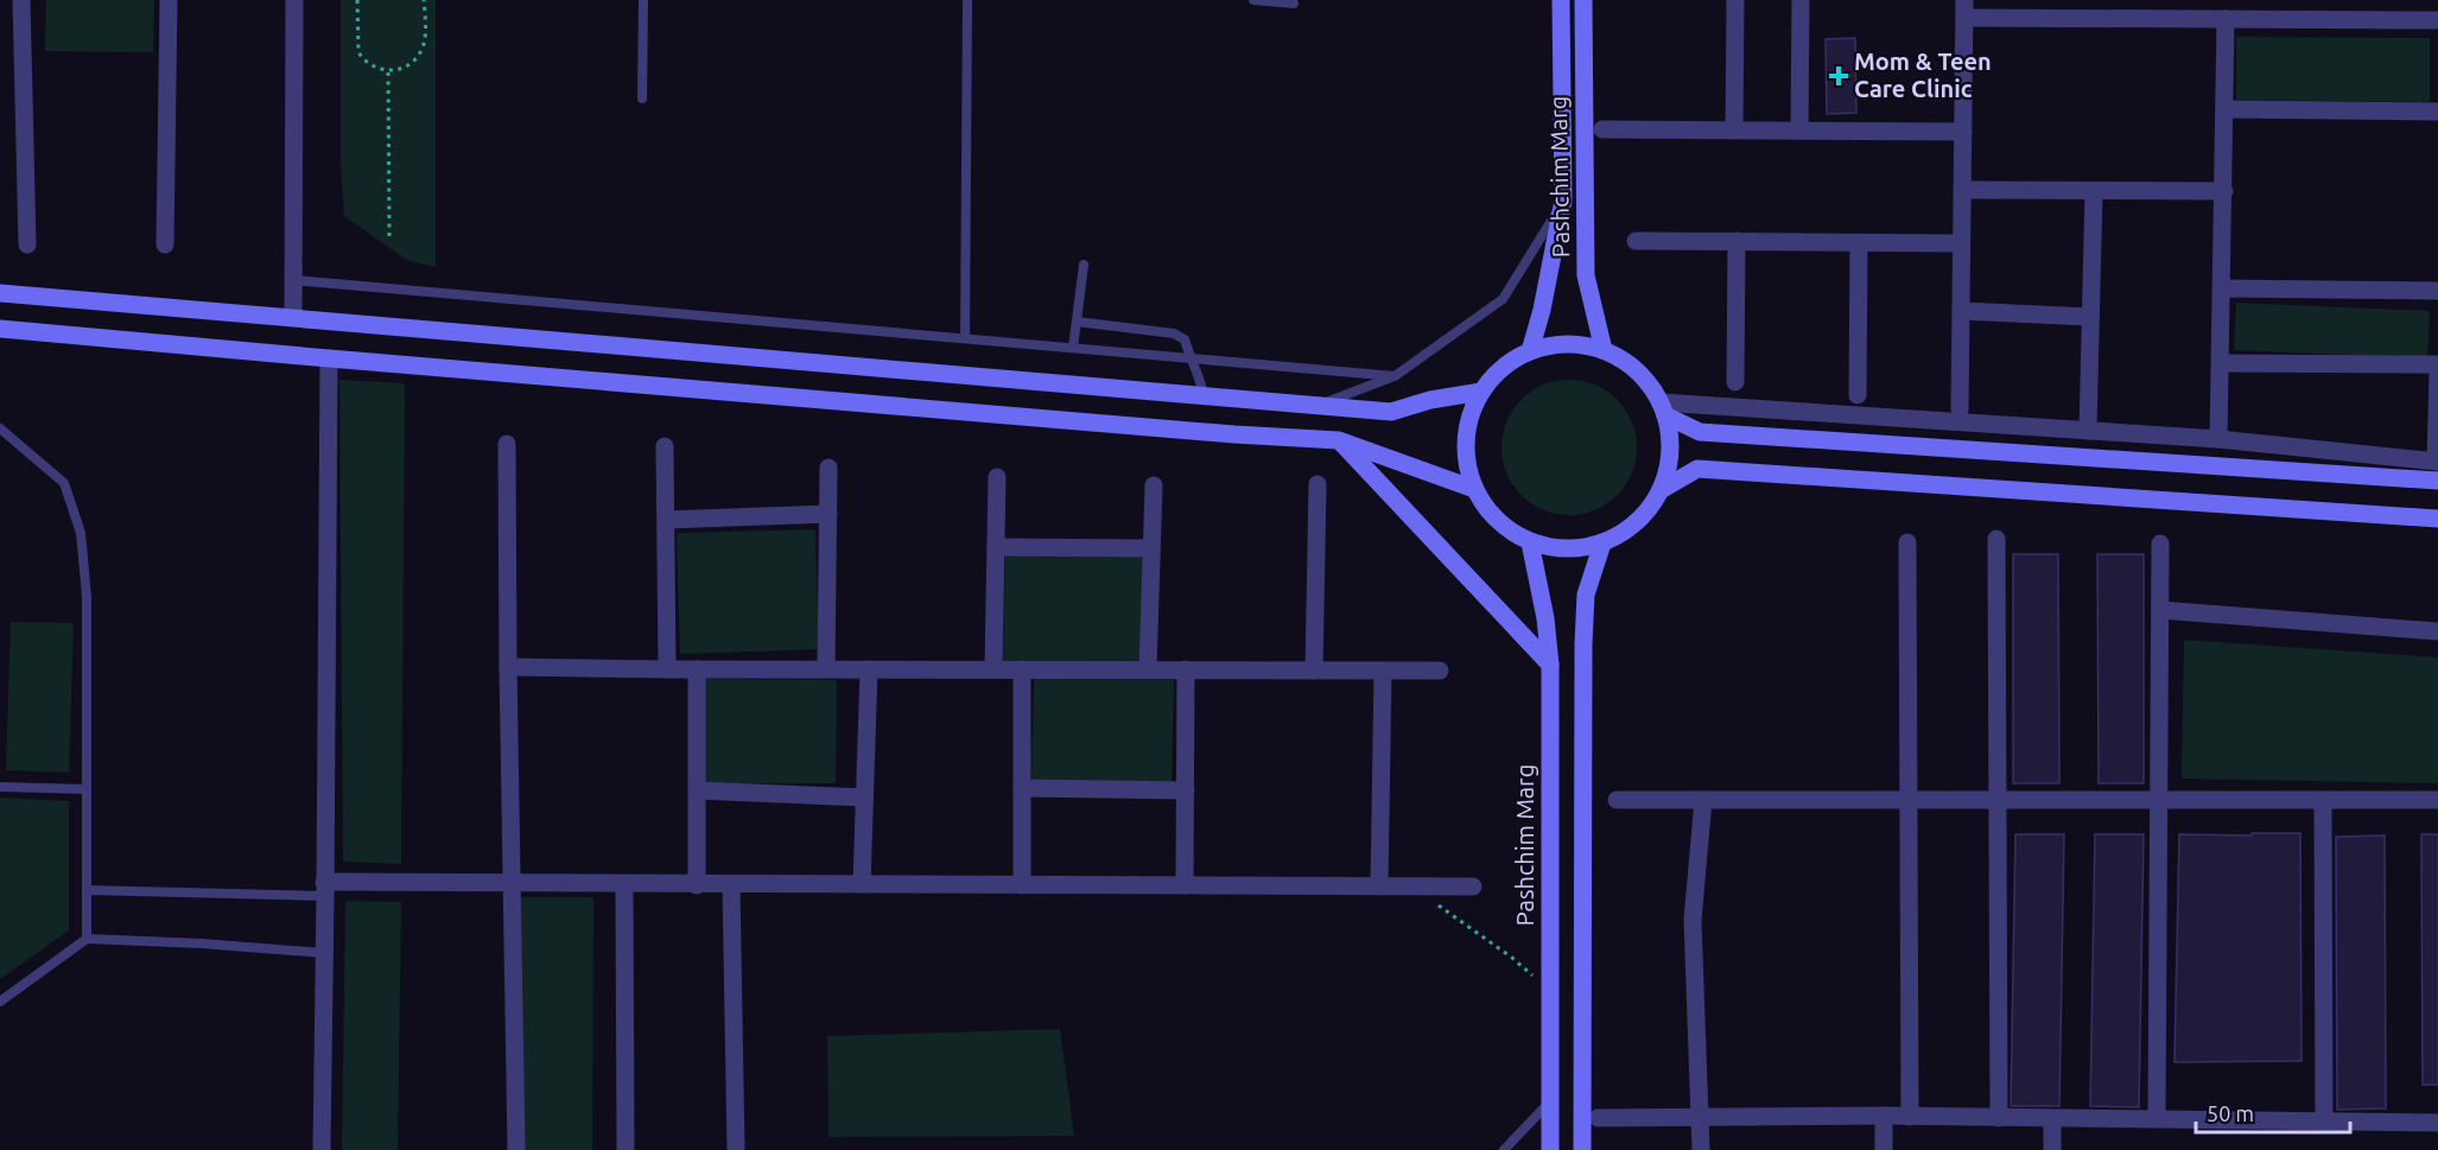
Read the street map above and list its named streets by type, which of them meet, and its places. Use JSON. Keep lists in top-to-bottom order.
{
  "streets": {
    "main road": ["Pashchim Marg"]
  },
  "places": {
    "health": ["Mom & Teen Care Clinic"]
  },
  "scale_bar": "50 m"
}
